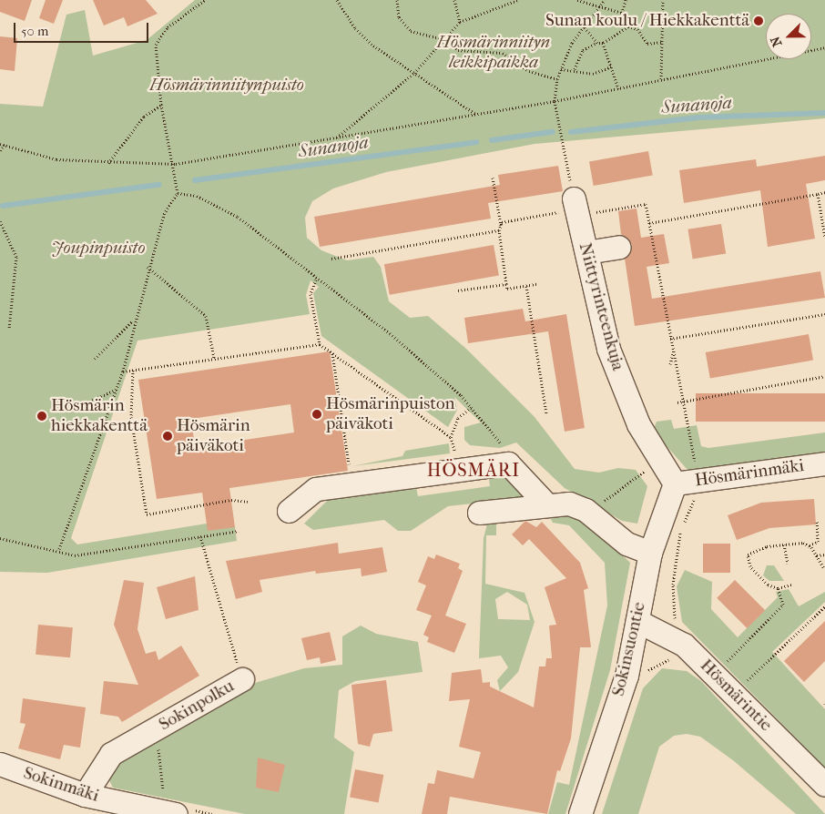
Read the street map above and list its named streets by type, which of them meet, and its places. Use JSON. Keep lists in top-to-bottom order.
{
  "streets": {
    "street": [
      "Niittyrinteenkuja",
      "Hösmärinmäki",
      "Sokinsuontie",
      "Hösmärintie",
      "Sokinpolku",
      "Sokinmäki"
    ]
  },
  "crossings": [
    ["Niittyrinteenkuja", "Hösmärinmäki"],
    ["Niittyrinteenkuja", "Sokinsuontie"],
    ["Hösmärinmäki", "Sokinsuontie"],
    ["Sokinsuontie", "Hösmärintie"],
    ["Sokinpolku", "Sokinmäki"]
  ],
  "districts": ["HÖSMÄRI"],
  "water": ["Sunanoja"],
  "parks": ["Hösmärinniityn leikkipaikka", "Hösmärinniitynpuisto", "Joupinpuisto"],
  "places": [
    "Sunan koulu / Hiekkakenttä",
    "Hösmärinpuiston päiväkoti",
    "Hösmärin hiekkakenttä",
    "Hösmärin päiväkoti"
  ],
  "scale_bar": "50 m",
  "north": "bottom left"
}
